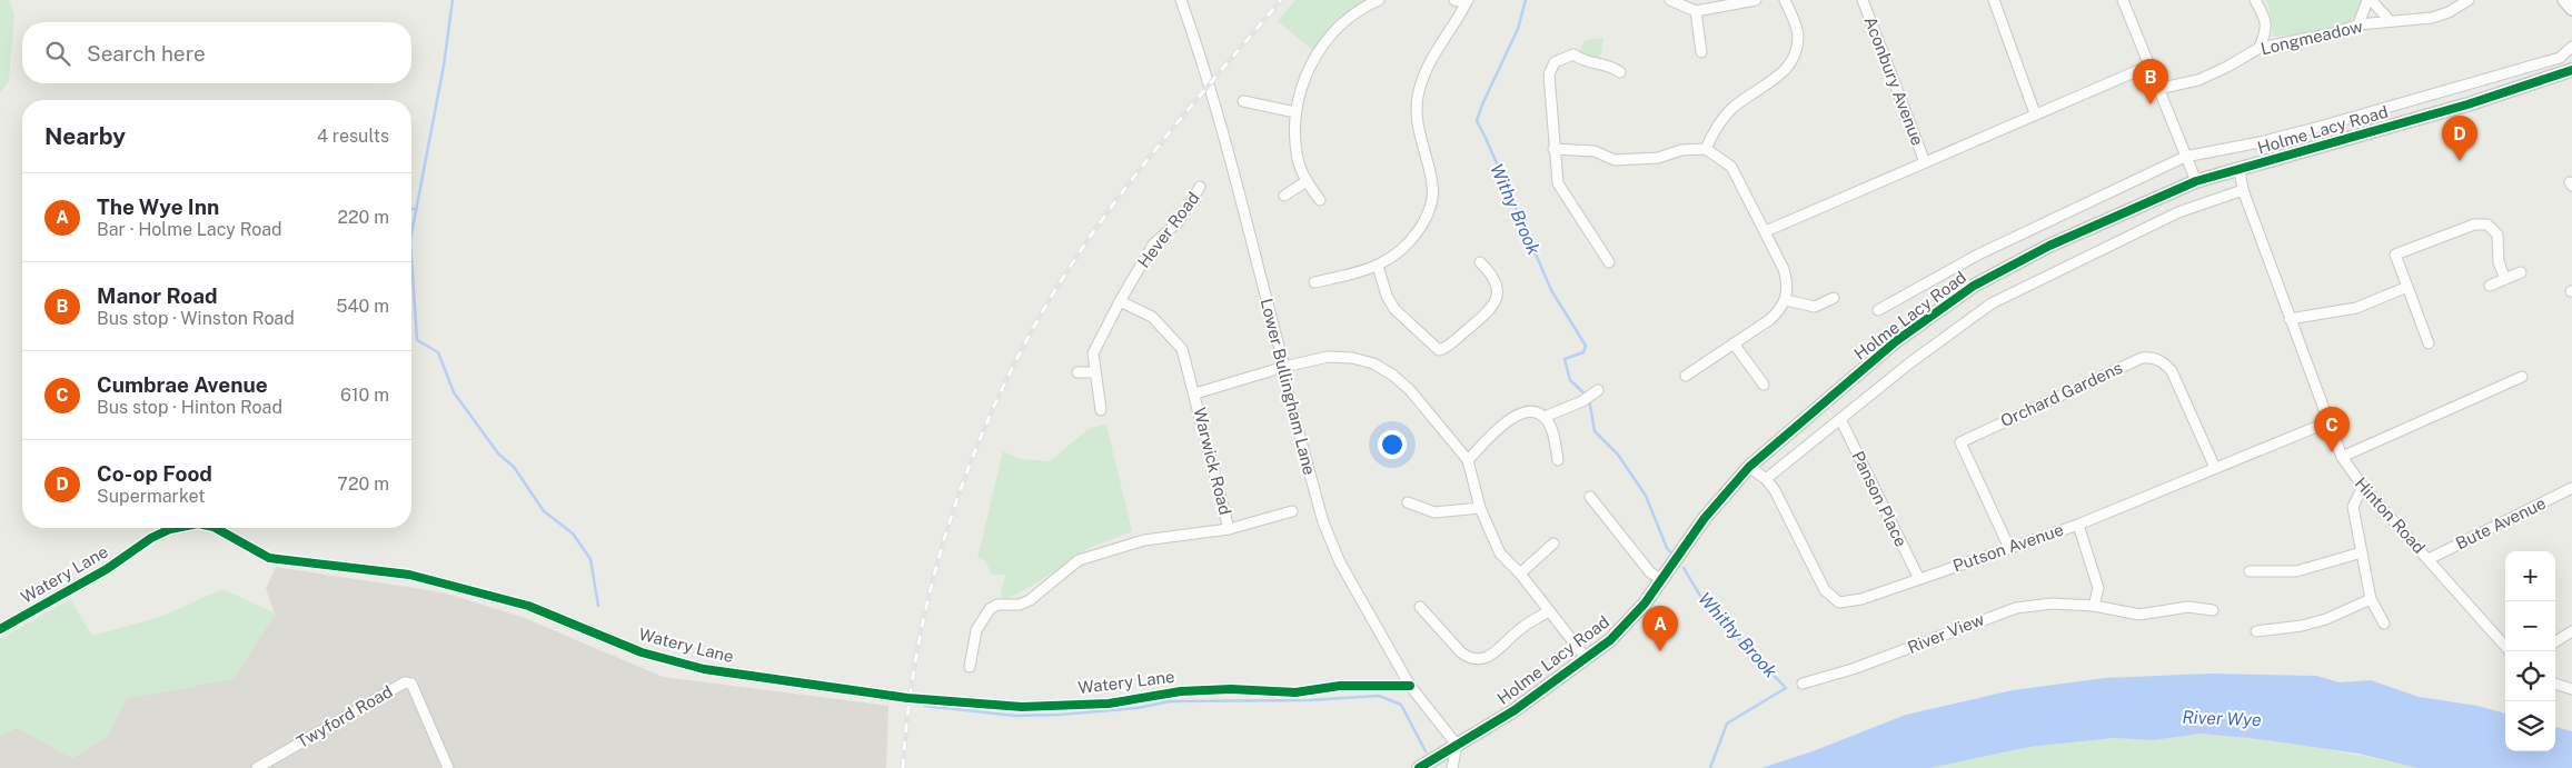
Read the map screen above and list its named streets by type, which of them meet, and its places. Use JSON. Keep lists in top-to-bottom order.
{
  "streets": {
    "street": [
      "Longmeadow",
      "Aconbury Avenue",
      "Holme Lacy Road",
      "Hever Road",
      "Lower Bullingham Lane",
      "Orchard Gardens",
      "Warwick Road",
      "Panson Place",
      "Hinton Road",
      "Bute Avenue",
      "Putson Avenue",
      "Watery Lane",
      "River View",
      "Twyford Road"
    ]
  },
  "crossings": [
    ["Holme Lacy Road", "Lower Bullingham Lane"],
    ["Holme Lacy Road", "Hinton Road"],
    ["Holme Lacy Road", "Putson Avenue"],
    ["Lower Bullingham Lane", "Watery Lane"],
    ["Orchard Gardens", "Putson Avenue"],
    ["Panson Place", "Putson Avenue"],
    ["Hinton Road", "Bute Avenue"],
    ["Hinton Road", "Putson Avenue"]
  ],
  "water": ["Withy Brook", "Whithy Brook", "River Wye"],
  "page": {
    "search": "Search here",
    "pins": [
      "B",
      "D",
      "C",
      "A"
    ],
    "heading": ["Nearby", "4 results"],
    "list": [
      {
        "mark": "A",
        "name": "The Wye Inn",
        "note": "Bar · Holme Lacy Road",
        "value": "220 m"
      },
      {
        "mark": "B",
        "name": "Manor Road",
        "note": "Bus stop · Winston Road",
        "value": "540 m"
      },
      {
        "mark": "C",
        "name": "Cumbrae Avenue",
        "note": "Bus stop · Hinton Road",
        "value": "610 m"
      },
      {
        "mark": "D",
        "name": "Co-op Food",
        "note": "Supermarket",
        "value": "720 m"
      }
    ],
    "map_buttons": ["+", "−"]
  }
}
